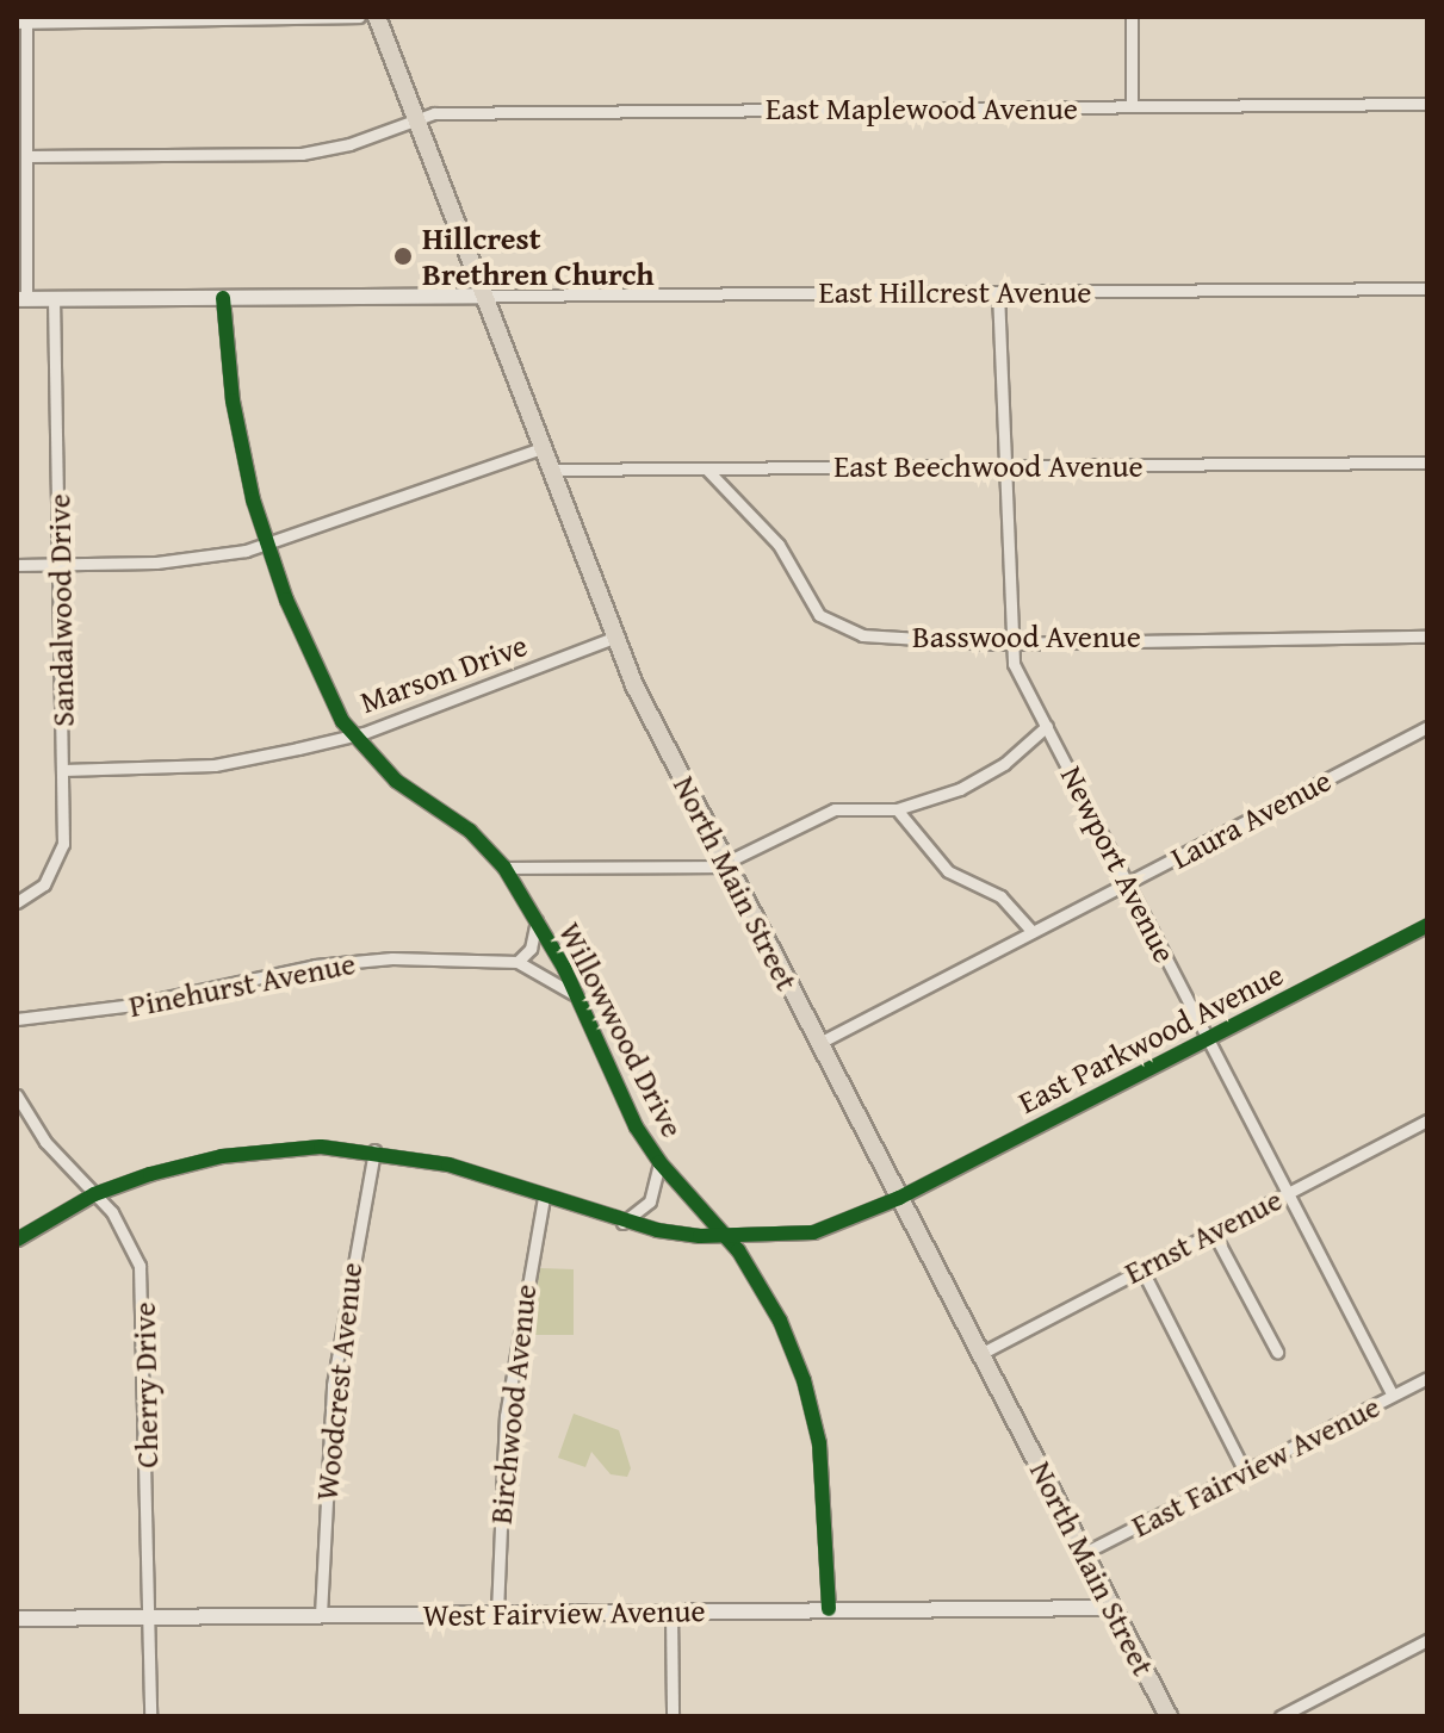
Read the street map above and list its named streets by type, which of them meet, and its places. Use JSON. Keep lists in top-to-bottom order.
{
  "streets": {
    "main road": ["North Main Street"],
    "street": [
      "East Maplewood Avenue",
      "East Hillcrest Avenue",
      "East Beechwood Avenue",
      "Sandalwood Drive",
      "Basswood Avenue",
      "Marson Drive",
      "Laura Avenue",
      "Newport Avenue",
      "Pinehurst Avenue",
      "Willowwood Drive",
      "East Parkwood Avenue",
      "Ernst Avenue",
      "Woodcrest Avenue",
      "Cherry Drive",
      "Birchwood Avenue",
      "East Fairview Avenue",
      "West Fairview Avenue"
    ]
  },
  "crossings": [
    ["East Maplewood Avenue", "North Main Street"],
    ["East Hillcrest Avenue", "Newport Avenue"],
    ["East Hillcrest Avenue", "North Main Street"],
    ["East Beechwood Avenue", "Basswood Avenue"],
    ["East Beechwood Avenue", "Newport Avenue"],
    ["East Beechwood Avenue", "North Main Street"],
    ["Sandalwood Drive", "Marson Drive"],
    ["Basswood Avenue", "Newport Avenue"],
    ["Marson Drive", "North Main Street"],
    ["Marson Drive", "Willowwood Drive"],
    ["Laura Avenue", "Newport Avenue"],
    ["Laura Avenue", "North Main Street"],
    ["Newport Avenue", "East Parkwood Avenue"],
    ["Newport Avenue", "Ernst Avenue"],
    ["Newport Avenue", "East Fairview Avenue"],
    ["North Main Street", "East Parkwood Avenue"],
    ["North Main Street", "Ernst Avenue"],
    ["North Main Street", "East Fairview Avenue"],
    ["North Main Street", "West Fairview Avenue"],
    ["Willowwood Drive", "East Parkwood Avenue"],
    ["Willowwood Drive", "West Fairview Avenue"],
    ["East Parkwood Avenue", "Woodcrest Avenue"],
    ["East Parkwood Avenue", "Cherry Drive"],
    ["East Parkwood Avenue", "Birchwood Avenue"],
    ["Woodcrest Avenue", "West Fairview Avenue"],
    ["Cherry Drive", "West Fairview Avenue"],
    ["Birchwood Avenue", "West Fairview Avenue"]
  ],
  "places": ["Hillcrest Brethren Church"]
}
